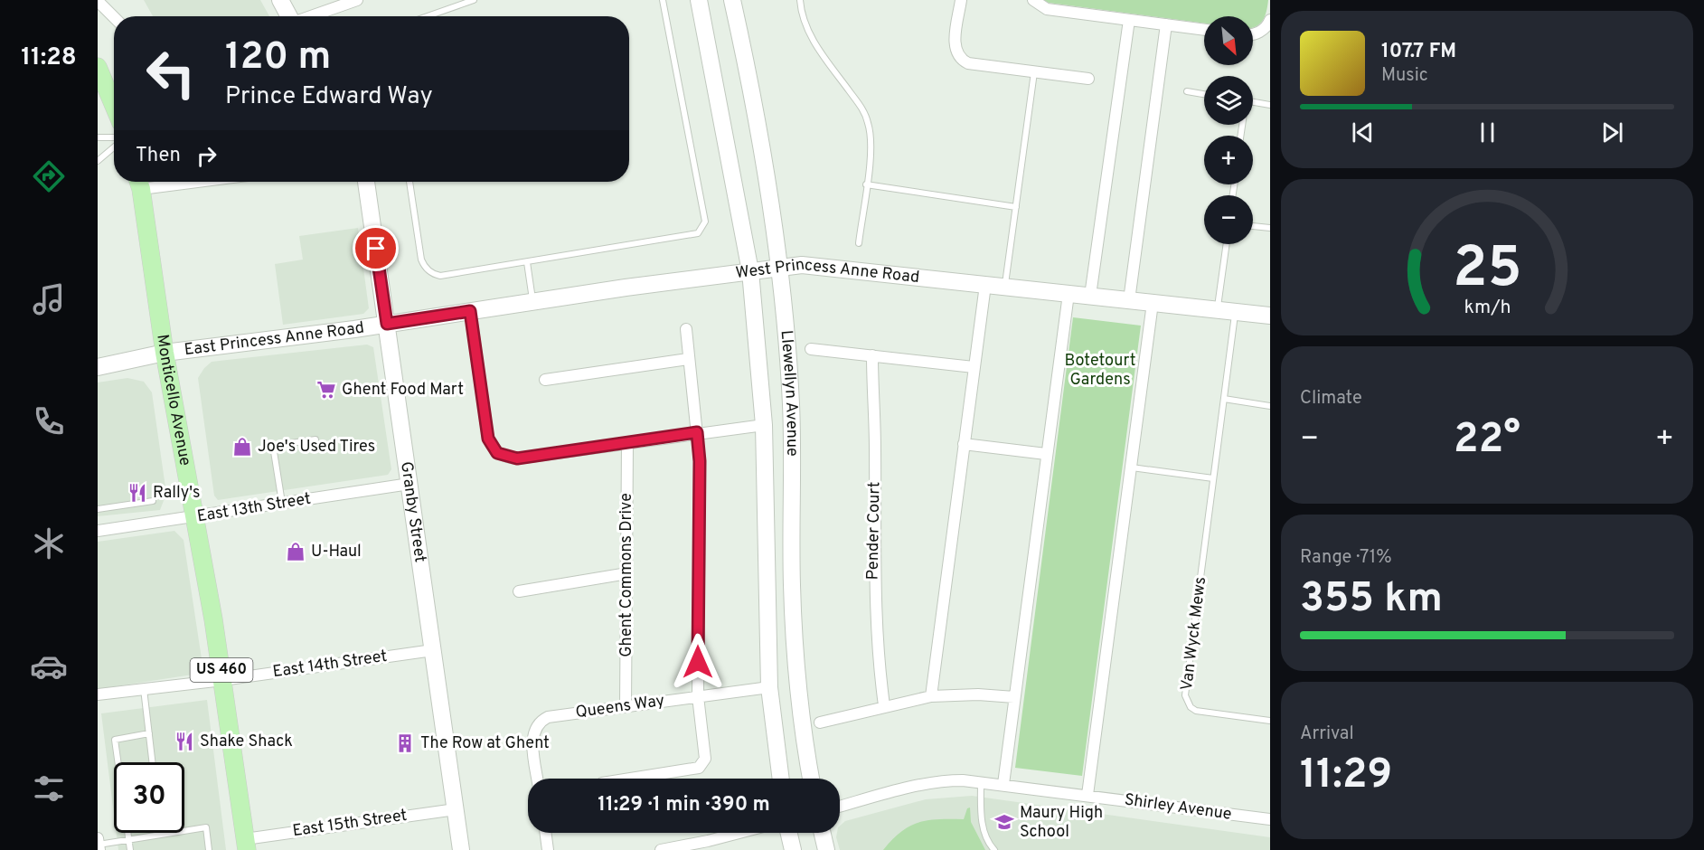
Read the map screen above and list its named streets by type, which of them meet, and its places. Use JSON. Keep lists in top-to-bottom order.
{
  "streets": {
    "main road": ["Monticello Avenue", "US 460"],
    "street": [
      "West Princess Anne Road",
      "East Princess Anne Road",
      "Llewellyn Avenue",
      "East 13th Street",
      "Granby Street",
      "Pender Court",
      "Ghent Commons Drive",
      "East 14th Street",
      "Queens Way",
      "Shirley Avenue",
      "East 15th Street"
    ],
    "lane": ["Van Wyck Mews"]
  },
  "crossings": [
    ["West Princess Anne Road", "East Princess Anne Road"],
    ["West Princess Anne Road", "Llewellyn Avenue"],
    ["West Princess Anne Road", "Granby Street"],
    ["West Princess Anne Road", "Van Wyck Mews"],
    ["East Princess Anne Road", "Monticello Avenue"],
    ["East Princess Anne Road", "Granby Street"],
    ["Llewellyn Avenue", "Queens Way"],
    ["Monticello Avenue", "East 13th Street"],
    ["Monticello Avenue", "East 14th Street"],
    ["Monticello Avenue", "East 15th Street"],
    ["East 13th Street", "Granby Street"],
    ["Granby Street", "East 14th Street"],
    ["Granby Street", "East 15th Street"],
    ["Ghent Commons Drive", "Queens Way"]
  ],
  "parks": ["Botetourt Gardens"],
  "places": {
    "supermarket": ["Ghent Food Mart"],
    "shop": ["Joe's Used Tires", "U-Haul"],
    "restaurant": ["Rally's", "Shake Shack"],
    "building": ["The Row at Ghent"],
    "school or university": ["Maury High School"]
  },
  "north": "bottom right",
  "page": {
    "tabs": "11:28",
    "map_buttons": ["+", "−"],
    "turn": ["120 m", "Prince Edward Way"],
    "song": ["107.7 FM", "Music"],
    "then": "Then",
    "tile": [
      "Climate",
      ["Range · 71%", "355 km"],
      ["Arrival", "11:29"]
    ],
    "heat": ["−", "22°", "+"],
    "limit": "30",
    "trip": "11:29 · 1 min · 390 m",
    "gauge": ["25", "km/h"]
  }
}
